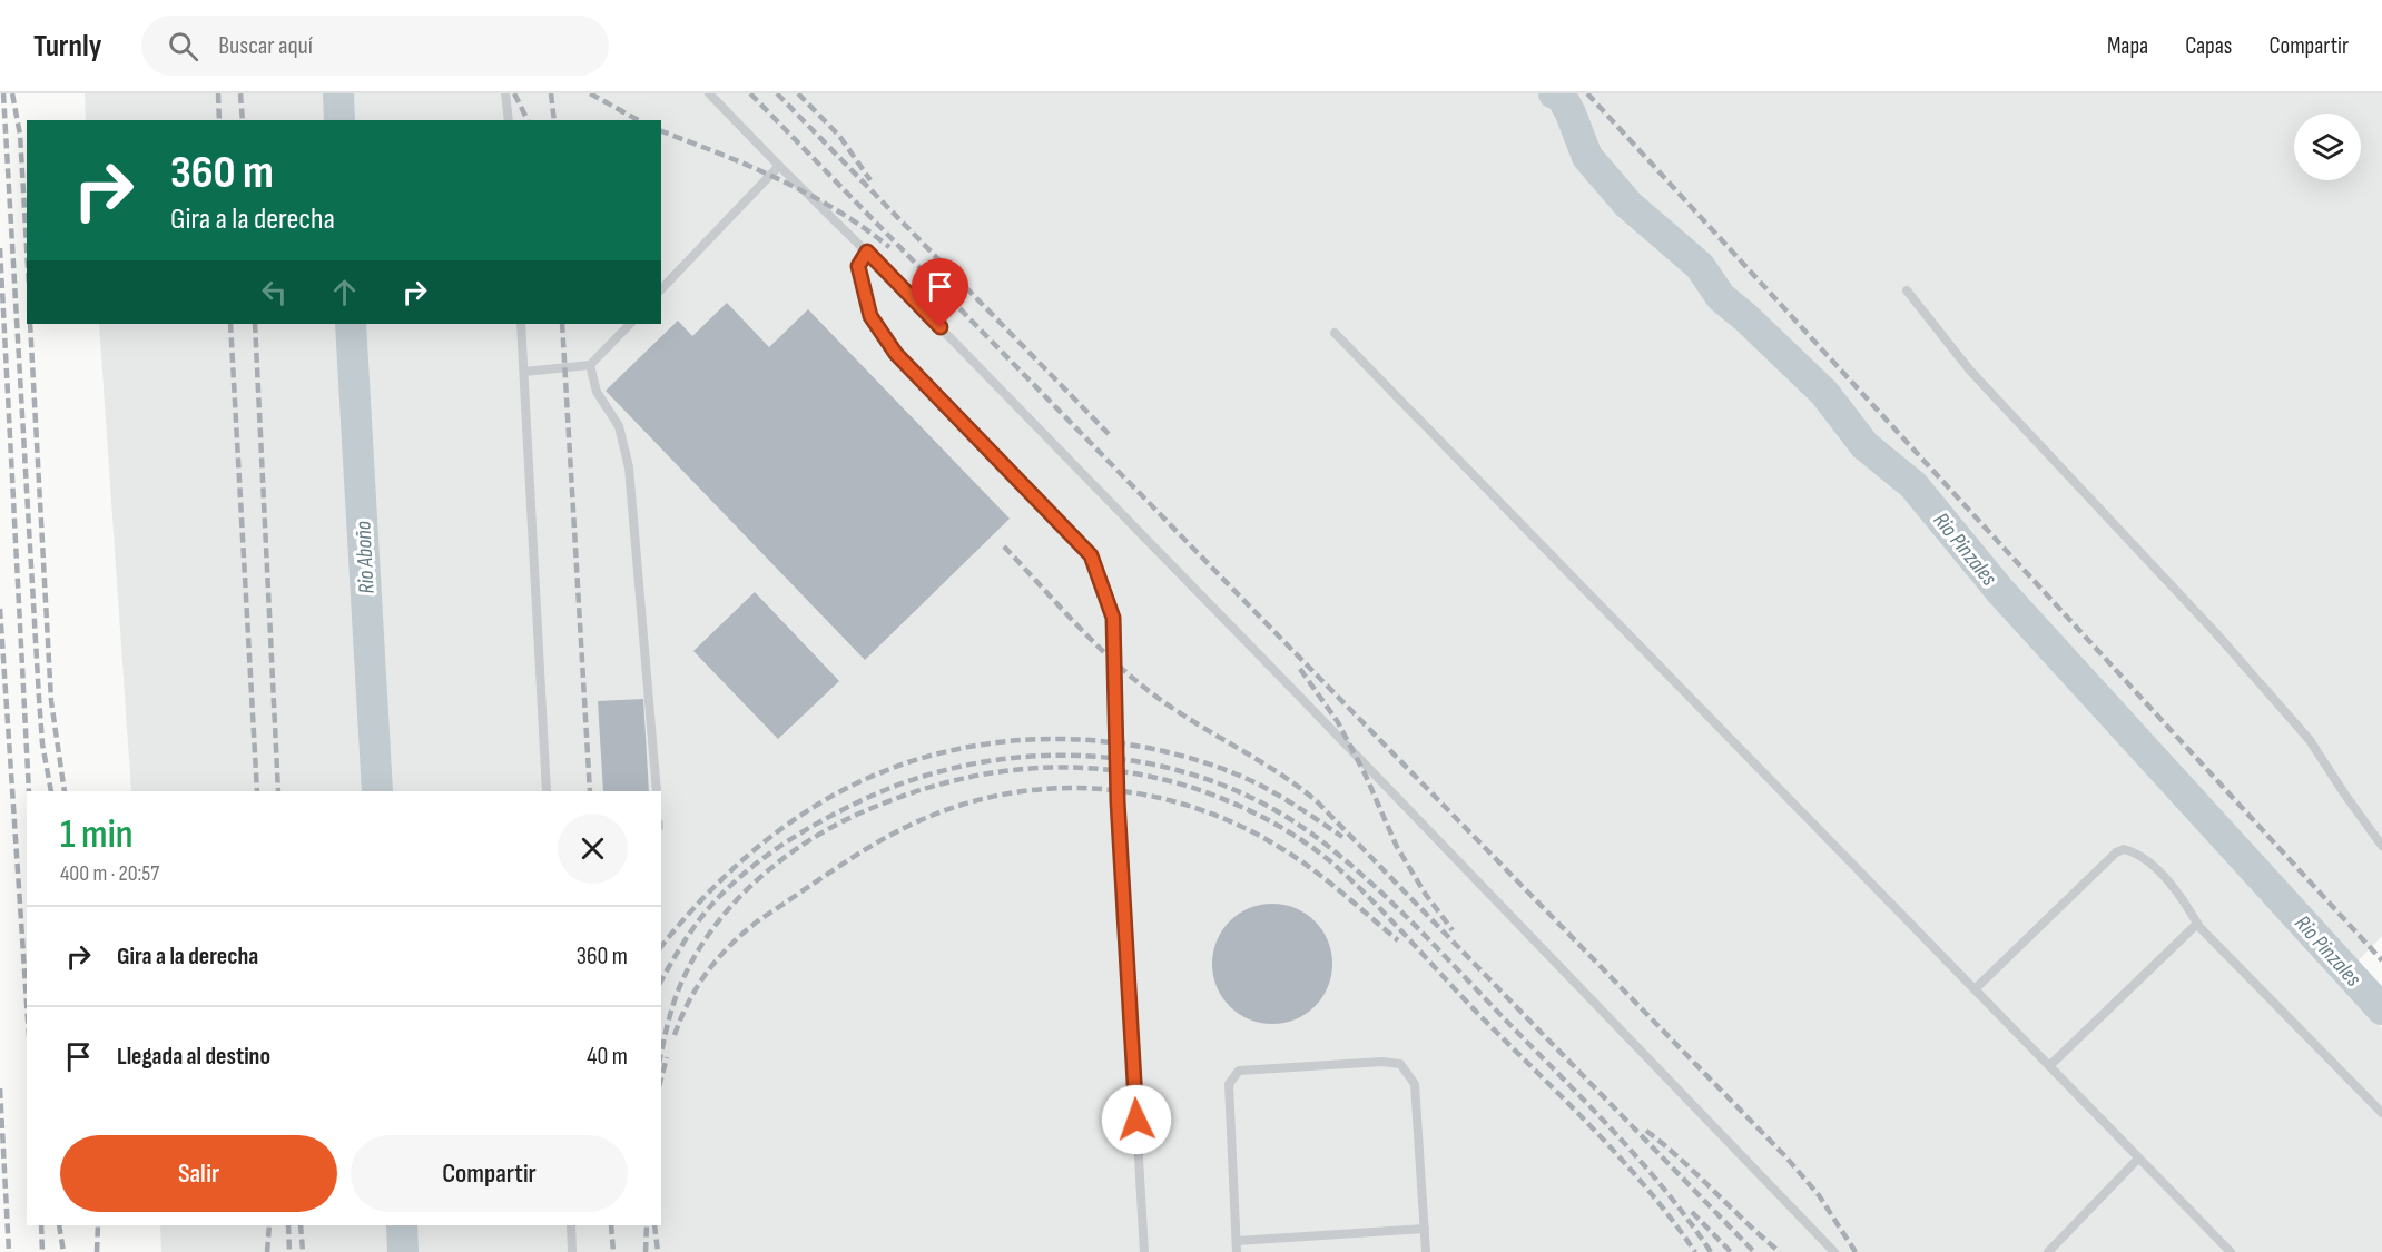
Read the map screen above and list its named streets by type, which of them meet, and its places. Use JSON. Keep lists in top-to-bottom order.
{
  "water": ["Rio Pinzales", "Rio Aboño"],
  "page": {
    "header": "Turnly",
    "search": "Buscar aquí",
    "nav": ["Mapa", "Capas", "Compartir"],
    "turn": ["360 m", "Gira a la derecha"],
    "heading": ["1 min", "400 m · 20:57"],
    "list": [
      {
        "name": "Gira a la derecha",
        "value": "360 m"
      },
      {
        "name": "Llegada al destino",
        "value": "40 m"
      }
    ],
    "buttons": ["Salir", "Compartir"]
  }
}
